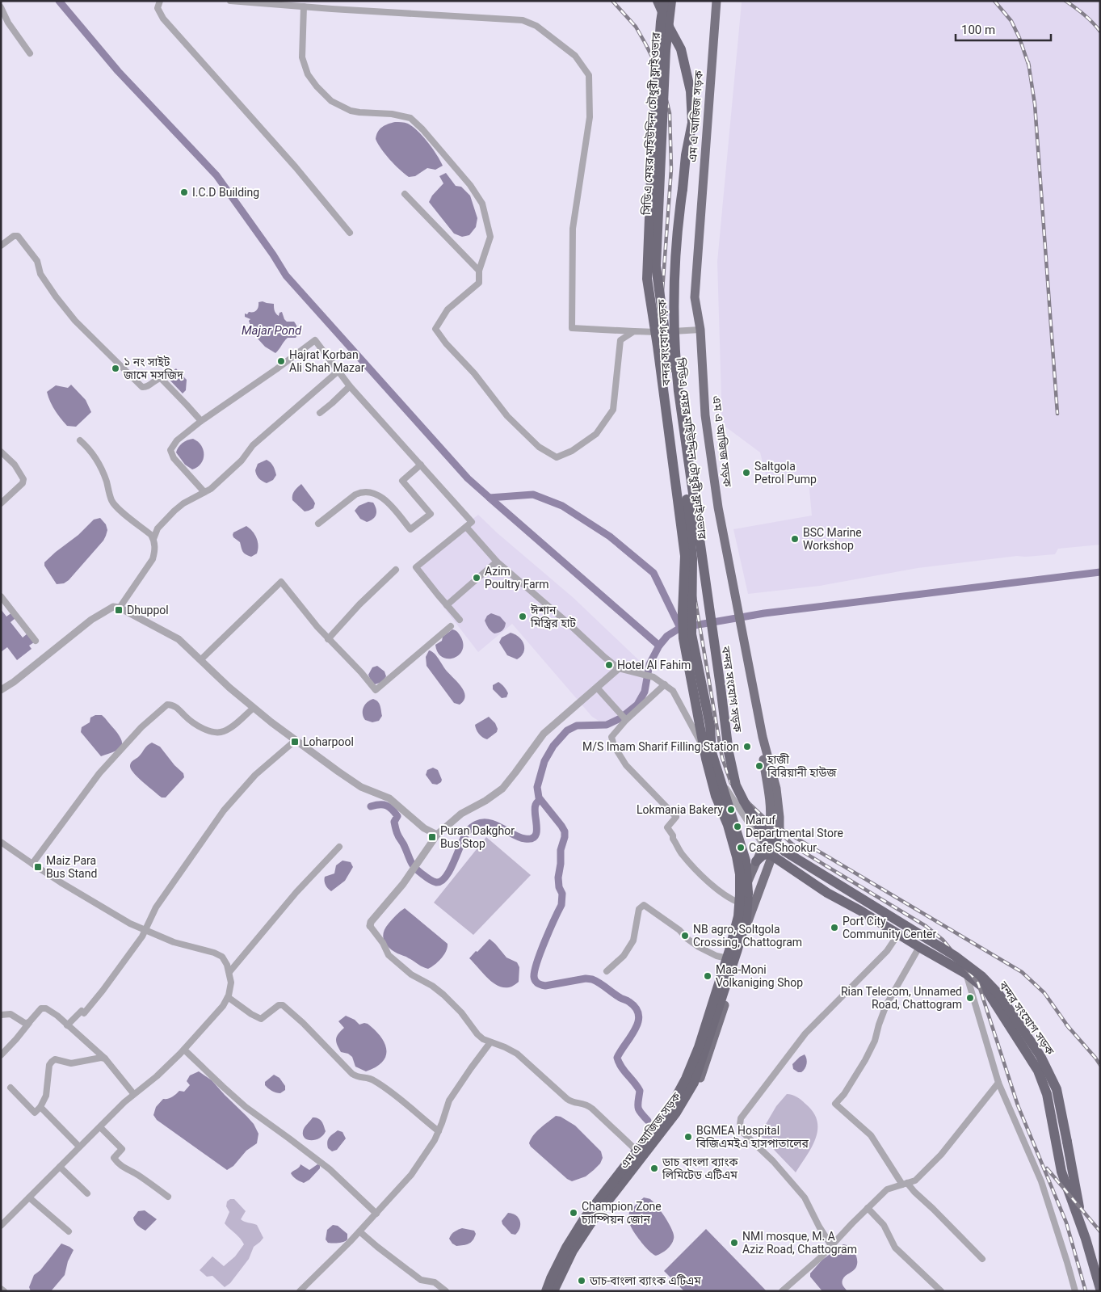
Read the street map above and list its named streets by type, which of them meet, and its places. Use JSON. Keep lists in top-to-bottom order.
{
  "streets": {
    "highway": ["সিডিএ মেয়র মহিউদ্দিন চৌধুরী ফ্লাইওভার", "বন্দর সংযোগ সড়ক"],
    "main road": ["এম এ আজিজ সড়ক"]
  },
  "water": ["Majar Pond"],
  "places": {
    "other": [
      "I.C.D Building",
      "Hajrat Korban Ali Shah Mazar",
      "১ নং সাইট জামে মসজিদ",
      "Saltgola Petrol Pump",
      "BSC Marine Workshop",
      "Azim Poultry Farm",
      "ঈশান মিস্ত্রির হাট",
      "Hotel Al Fahim",
      "M/S Imam Sharif Filling Station",
      "হাজী বিরিয়ানী হাউজ",
      "Lokmania Bakery",
      "Maruf Departmental Store",
      "Cafe Shookur",
      "Port City Community Center",
      "NB agro, Soltgola Crossing, Chattogram",
      "Maa-Moni Volkaniging Shop",
      "Rian Telecom, Unnamed Road, Chattogram",
      "BGMEA Hospital বিজিএমইএ হাসপাতালের",
      "ডাচ বাংলা ব্যাংক লিমিটেড এটিএম",
      "Champion Zone চ্যাম্পিয়ন জোন",
      "NMI mosque, M. A Aziz Road, Chattogram",
      "ডাচ-বাংলা ব্যাংক এটিএম"
    ],
    "transit": [
      "Dhuppol",
      "Loharpool",
      "Puran Dakghor Bus Stop",
      "Maiz Para Bus Stand"
    ]
  },
  "scale_bar": "100 m"
}
